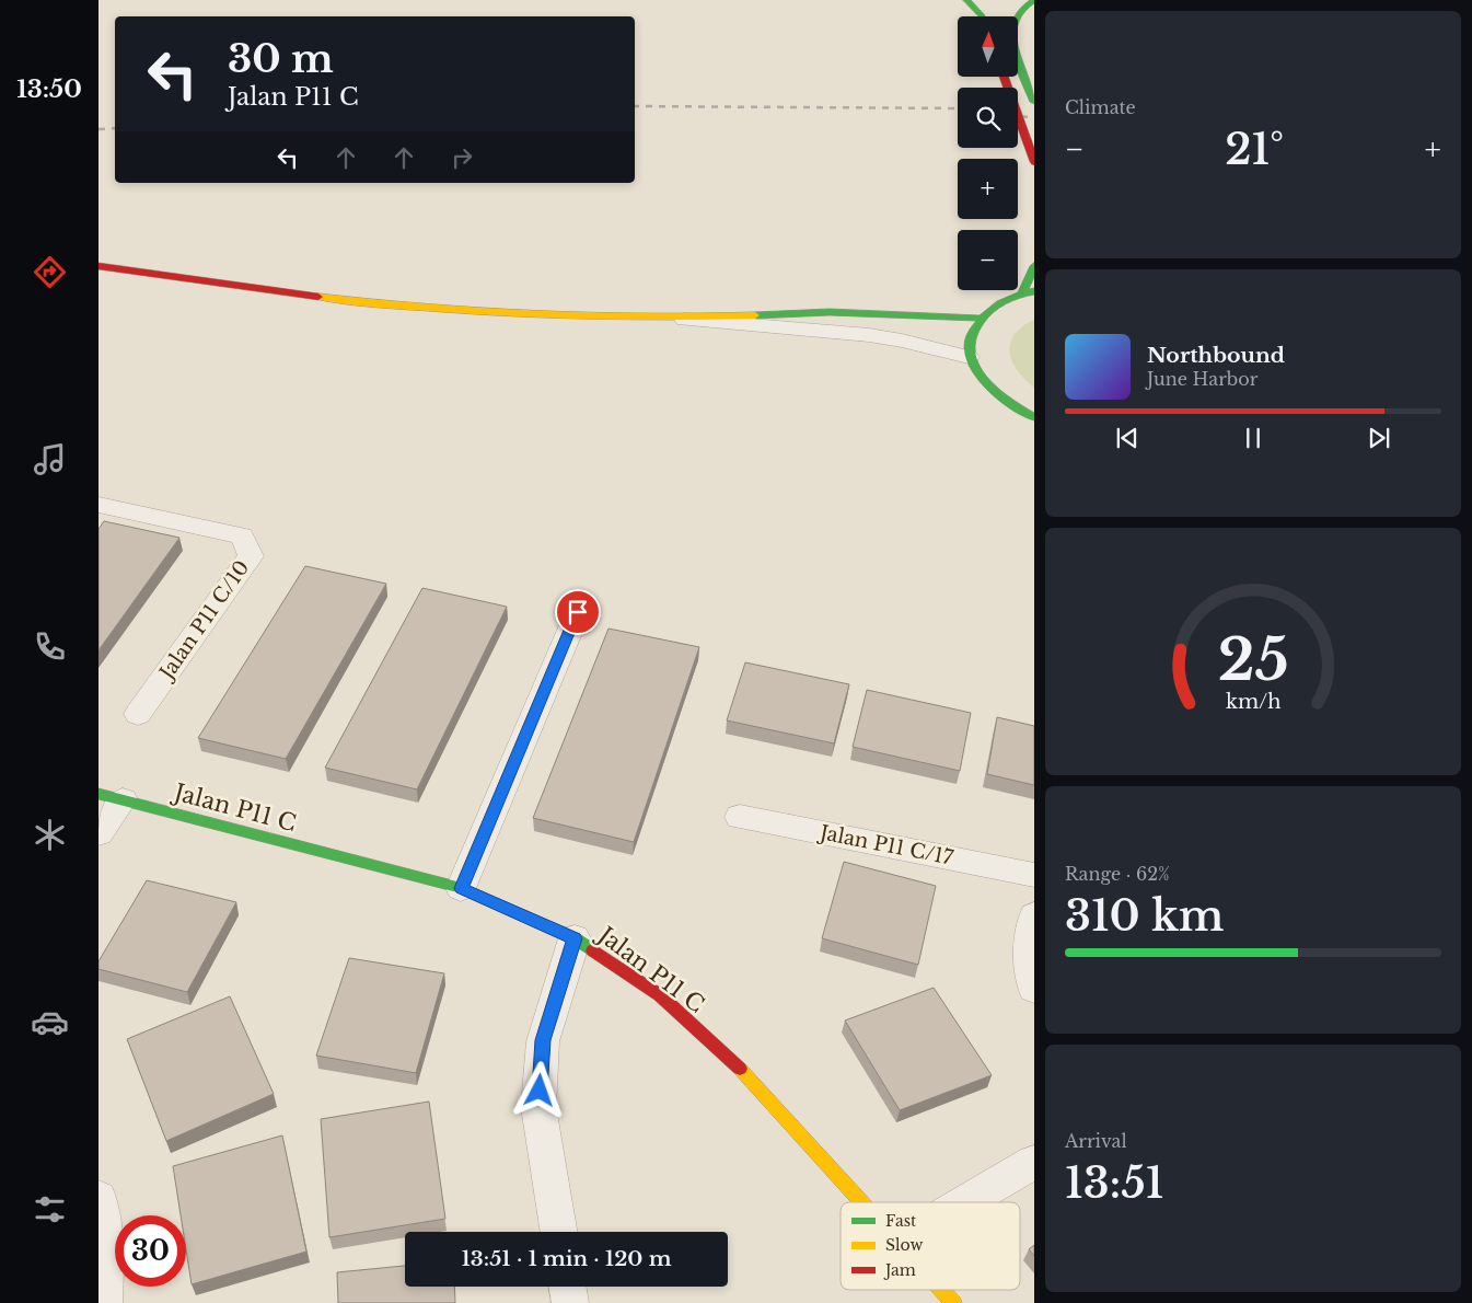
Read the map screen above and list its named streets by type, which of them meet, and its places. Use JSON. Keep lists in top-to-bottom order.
{
  "streets": {
    "street": ["Jalan P11 C/10", "Jalan P11 C", "Jalan P11 C/17"]
  },
  "legend": ["Fast", "Slow", "Jam"],
  "north": "top",
  "page": {
    "tabs": "13:50",
    "tile": [
      "Climate",
      ["Range · 62%", "310 km"],
      ["Arrival", "13:51"]
    ],
    "map_buttons": ["+", "−"],
    "turn": ["30 m", "Jalan P11 C"],
    "heat": ["−", "21°", "+"],
    "song": ["Northbound", "June Harbor"],
    "limit": "30",
    "trip": "13:51 · 1 min · 120 m",
    "gauge": ["25", "km/h"]
  }
}
